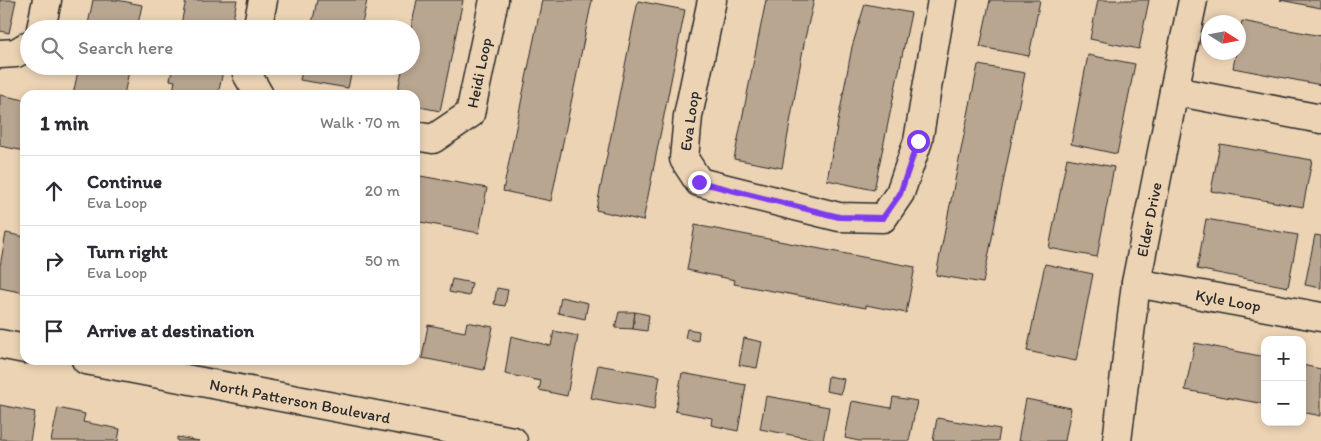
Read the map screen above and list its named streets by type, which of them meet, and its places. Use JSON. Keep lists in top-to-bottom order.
{
  "streets": {
    "street": [
      "Heidi Loop",
      "Eva Loop",
      "Elder Drive",
      "Kyle Loop",
      "North Patterson Boulevard"
    ]
  },
  "crossings": [
    ["Elder Drive", "Kyle Loop"]
  ],
  "north": "right",
  "page": {
    "search": "Search here",
    "heading": ["1 min", "Walk · 70 m"],
    "list": [
      ["Continue", "Eva Loop", "20 m"],
      ["Turn right", "Eva Loop", "50 m"],
      "Arrive at destination"
    ],
    "map_buttons": ["+", "−"]
  }
}
